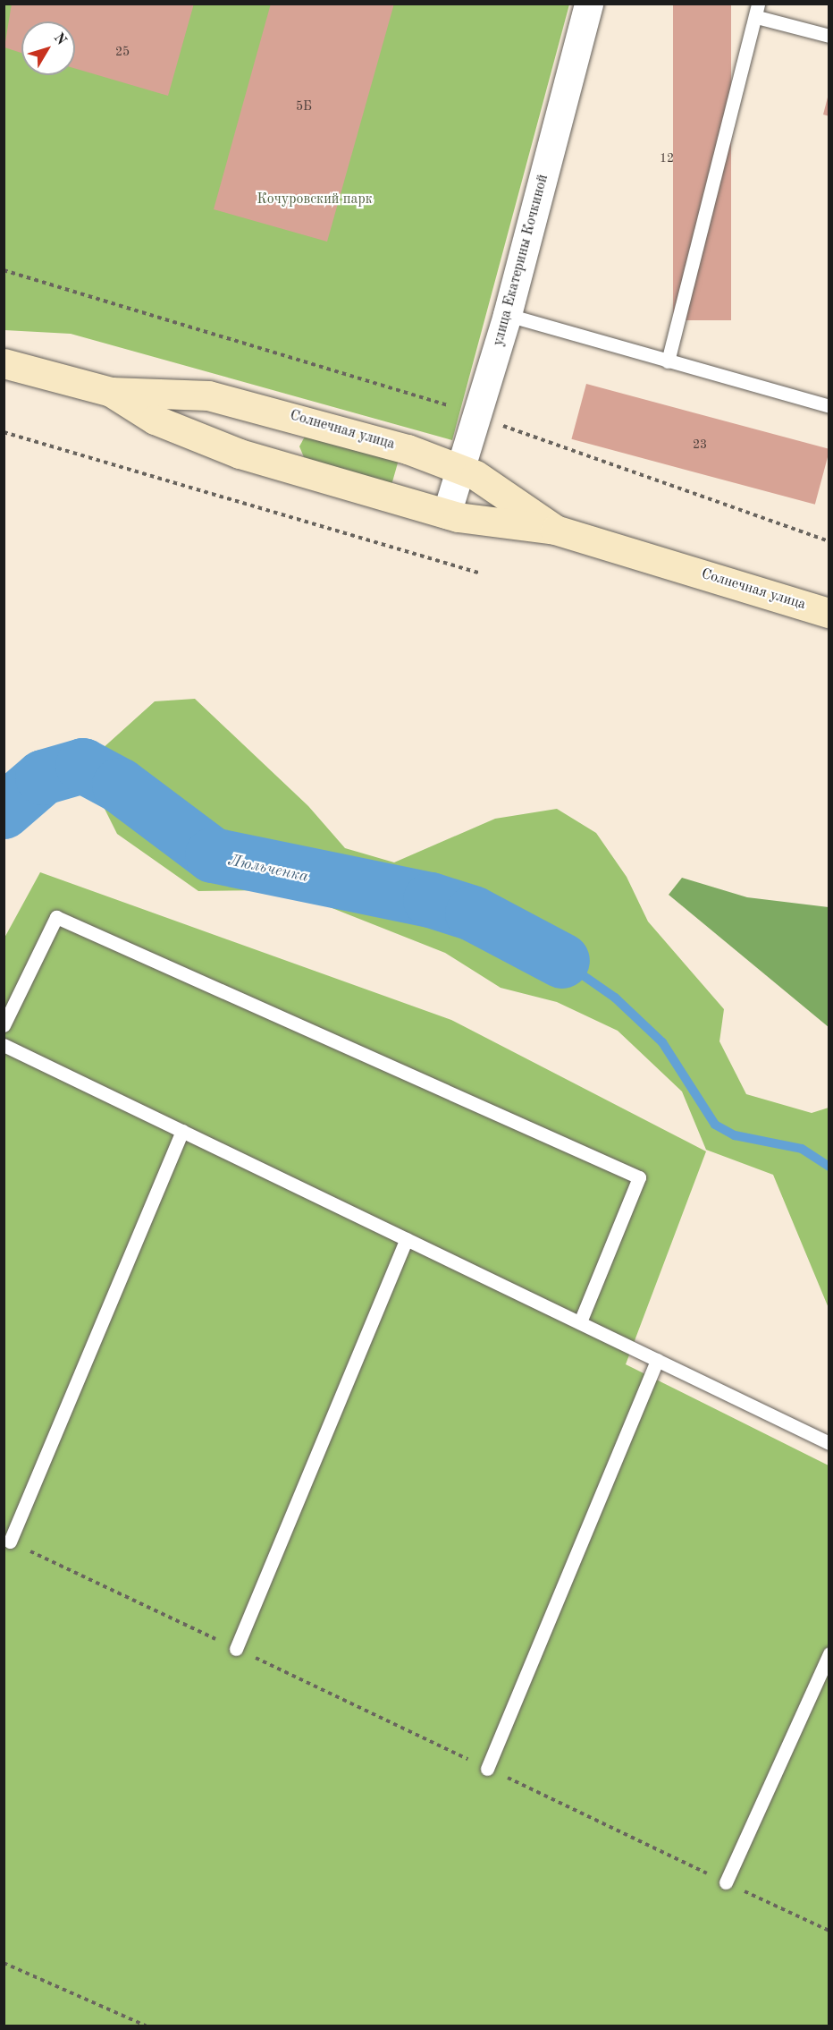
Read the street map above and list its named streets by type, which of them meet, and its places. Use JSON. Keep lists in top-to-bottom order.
{
  "streets": {
    "main road": ["Солнечная улица"],
    "street": ["улица Екатерины Кочкиной"]
  },
  "crossings": [
    ["улица Екатерины Кочкиной", "Солнечная улица"]
  ],
  "water": ["Люльченка"],
  "parks": ["Кочуровский парк"],
  "house_numbers": [
    "25",
    "5Б",
    "12",
    "23"
  ],
  "north": "top right"
}
